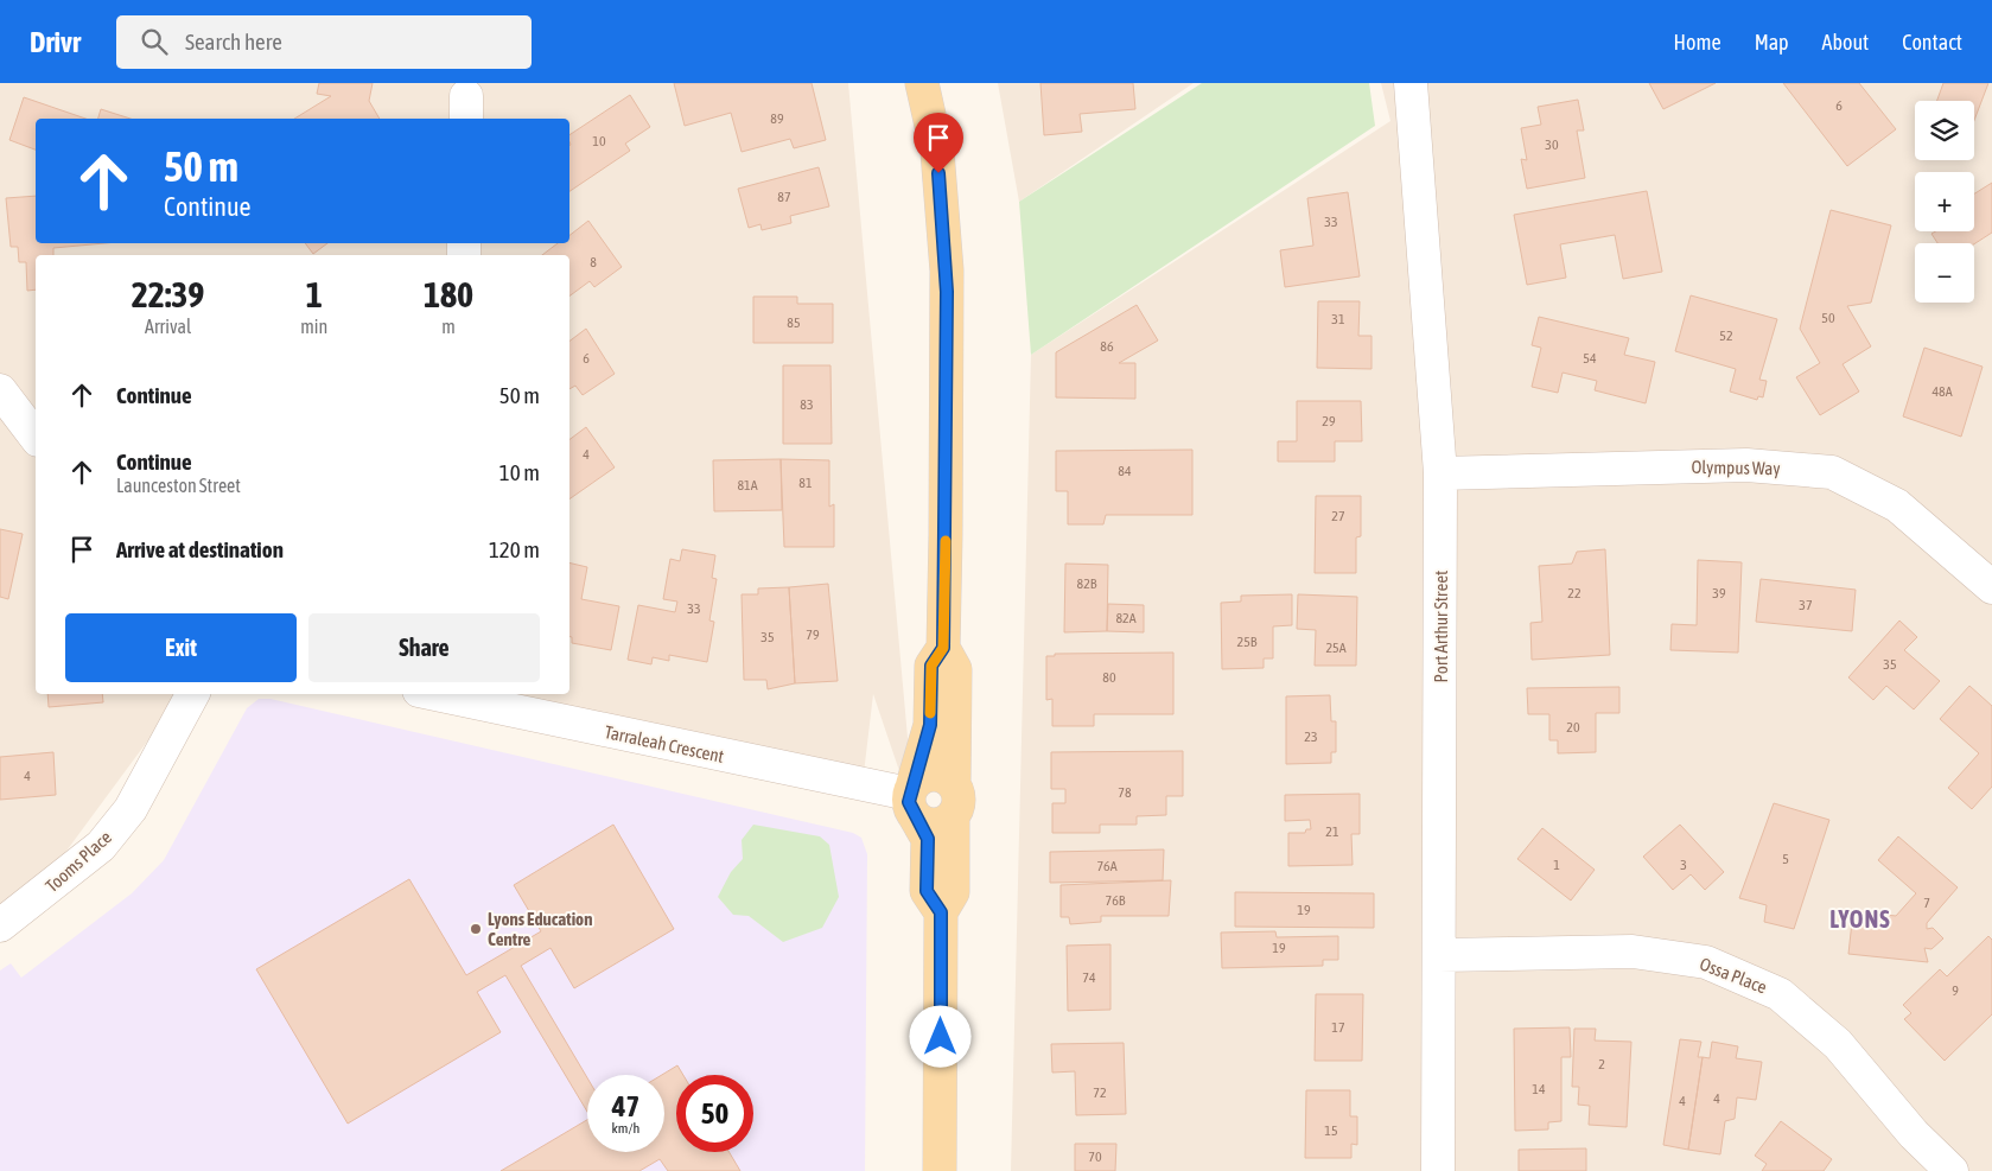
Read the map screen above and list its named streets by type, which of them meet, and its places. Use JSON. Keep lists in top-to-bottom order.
{
  "streets": {
    "street": [
      "Olympus Way",
      "Port Arthur Street",
      "Tarraleah Crescent",
      "Tooms Place",
      "Ossa Place"
    ]
  },
  "crossings": [
    ["Olympus Way", "Port Arthur Street"],
    ["Port Arthur Street", "Ossa Place"]
  ],
  "districts": ["LYONS"],
  "places": ["Lyons Education Centre"],
  "house_numbers": [
    "6",
    "89",
    "10",
    "30",
    "87",
    "33",
    "8",
    "50",
    "31",
    "85",
    "52",
    "86",
    "6",
    "54",
    "48A",
    "83",
    "29",
    "4",
    "84",
    "81",
    "81A",
    "27",
    "82B",
    "22",
    "39",
    "37",
    "33",
    "82A",
    "79",
    "35",
    "25B",
    "25A",
    "35",
    "80",
    "20",
    "23",
    "4",
    "78",
    "21",
    "5",
    "1",
    "3",
    "76A",
    "76B",
    "7",
    "19",
    "19",
    "74",
    "9",
    "17",
    "2",
    "14",
    "72",
    "4",
    "4",
    "15",
    "70"
  ],
  "page": {
    "header": "Drivr",
    "search": "Search here",
    "nav": [
      "Home",
      "Map",
      "About",
      "Contact"
    ],
    "map_buttons": ["+", "−"],
    "turn": ["50 m", "Continue"],
    "eta": [
      "22:39",
      "Arrival",
      "1",
      "min",
      "180",
      "m"
    ],
    "list": [
      {
        "name": "Continue",
        "value": "50 m"
      },
      {
        "name": "Continue",
        "note": "Launceston Street",
        "value": "10 m"
      },
      {
        "name": "Arrive at destination",
        "value": "120 m"
      }
    ],
    "buttons": ["Exit", "Share"],
    "speed": "47 km/h",
    "limit": "50"
  }
}
